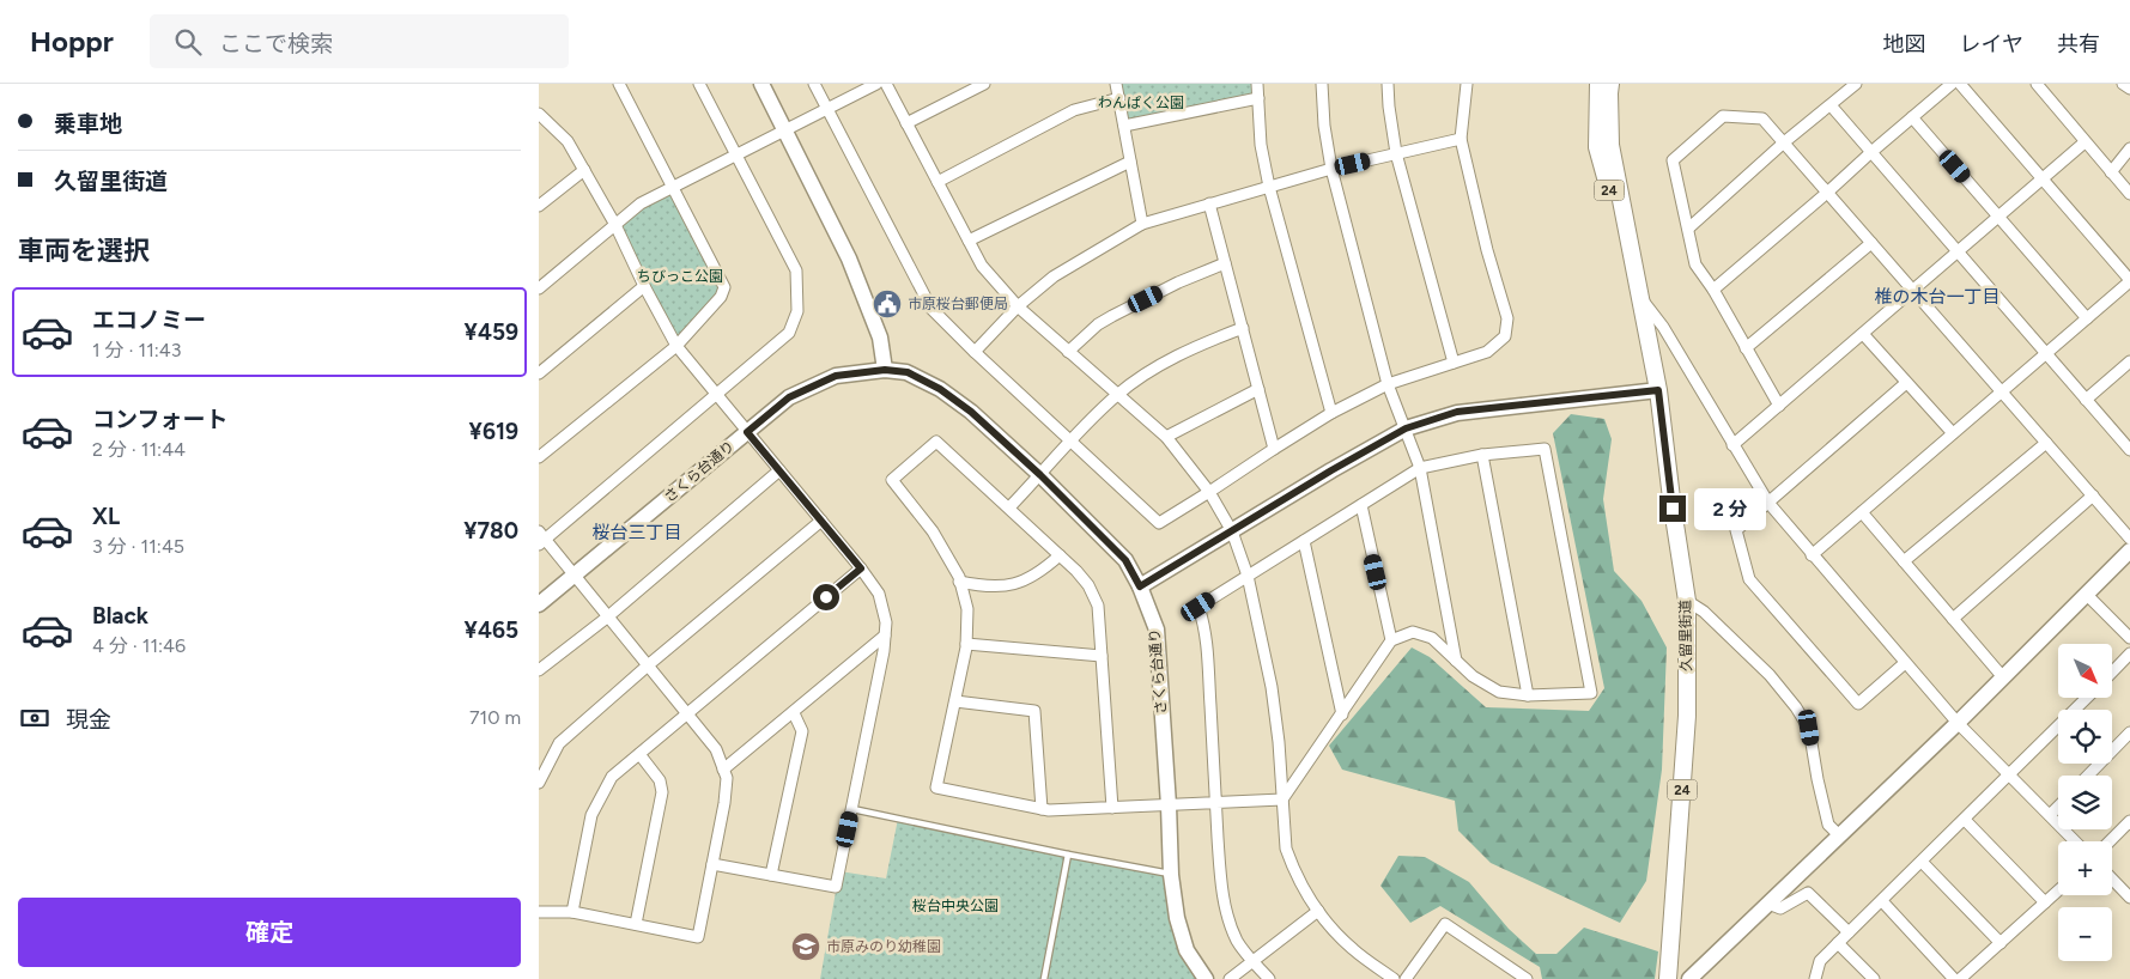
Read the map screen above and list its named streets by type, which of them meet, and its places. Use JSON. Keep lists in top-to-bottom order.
{
  "streets": {
    "main road": ["24", "久留里街道"],
    "street": ["さくら台通り"]
  },
  "districts": ["椎の木台一丁目", "桜台三丁目"],
  "parks": ["わんぱく公園", "ちびっこ公園", "桜台中央公園"],
  "places": {
    "public building": ["市原桜台郵便局"],
    "school or university": ["市原みのり幼稚園"]
  },
  "north": "bottom right",
  "page": {
    "header": "Hoppr",
    "search": "ここで検索",
    "nav": ["地図", "レイヤ", "共有"],
    "banner": ["乗車地", "久留里街道"],
    "heading": "車両を選択",
    "list": [
      {
        "name": "エコノミー",
        "note": "1 分 · 11:43",
        "value": "¥459"
      },
      {
        "name": "コンフォート",
        "note": "2 分 · 11:44",
        "value": "¥619"
      },
      {
        "name": "XL",
        "note": "3 分 · 11:45",
        "value": "¥780"
      },
      {
        "name": "Black",
        "note": "4 分 · 11:46",
        "value": "¥465"
      }
    ],
    "bubble": "2 分",
    "map_buttons": ["+", "−"],
    "pay": ["現金", "710 m"],
    "buttons": "確定"
  }
}
